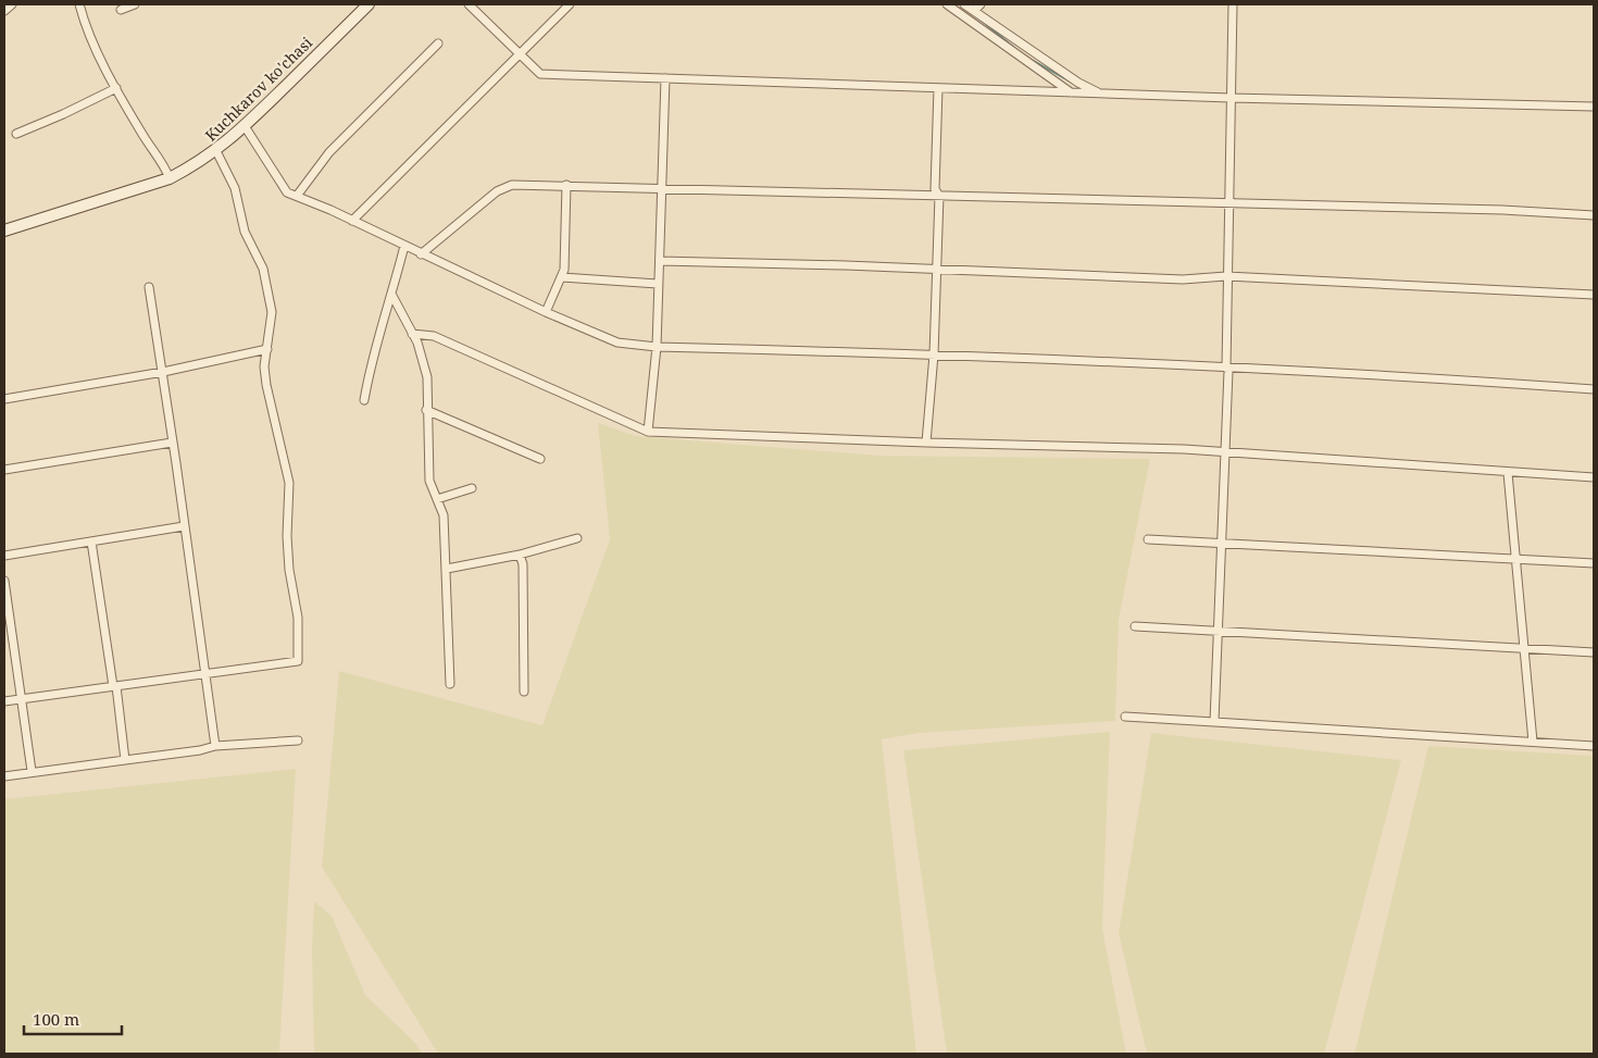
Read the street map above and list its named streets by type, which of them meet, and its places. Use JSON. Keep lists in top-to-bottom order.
{
  "streets": {
    "main road": ["Kuchkarov ko'chasi"]
  },
  "scale_bar": "100 m"
}
